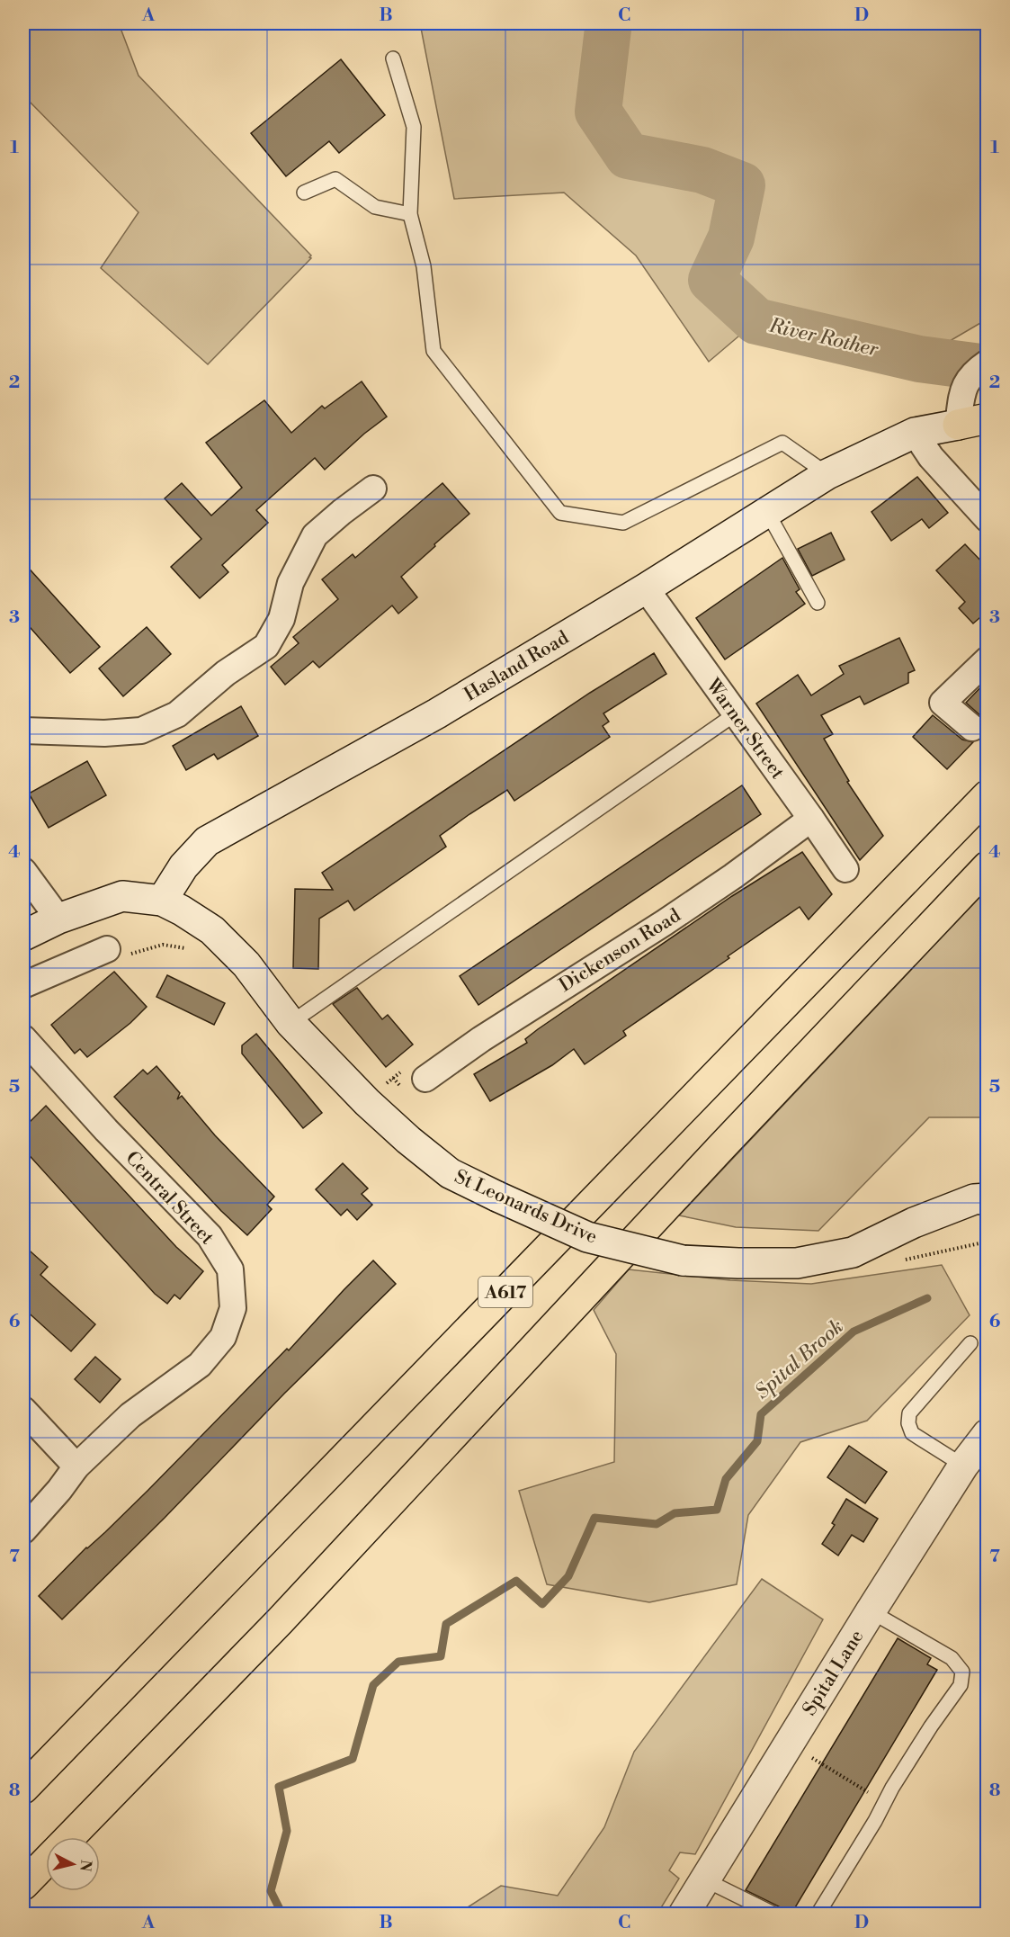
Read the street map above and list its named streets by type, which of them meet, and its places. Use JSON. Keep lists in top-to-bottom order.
{
  "streets": {
    "highway": ["A617"],
    "main road": ["Hasland Road", "St Leonards Drive", "Spital Lane"],
    "street": ["Warner Street", "Dickenson Road", "Central Street"]
  },
  "crossings": [
    ["Hasland Road", "Warner Street"],
    ["Hasland Road", "St Leonards Drive"],
    ["Warner Street", "Dickenson Road"]
  ],
  "water": ["River Rother", "Spital Brook"],
  "north": "right",
  "grid": {
    "columns": [
      "A",
      "B",
      "C",
      "D"
    ],
    "rows": [
      "1",
      "2",
      "3",
      "4",
      "5",
      "6",
      "7",
      "8"
    ]
  }
}
